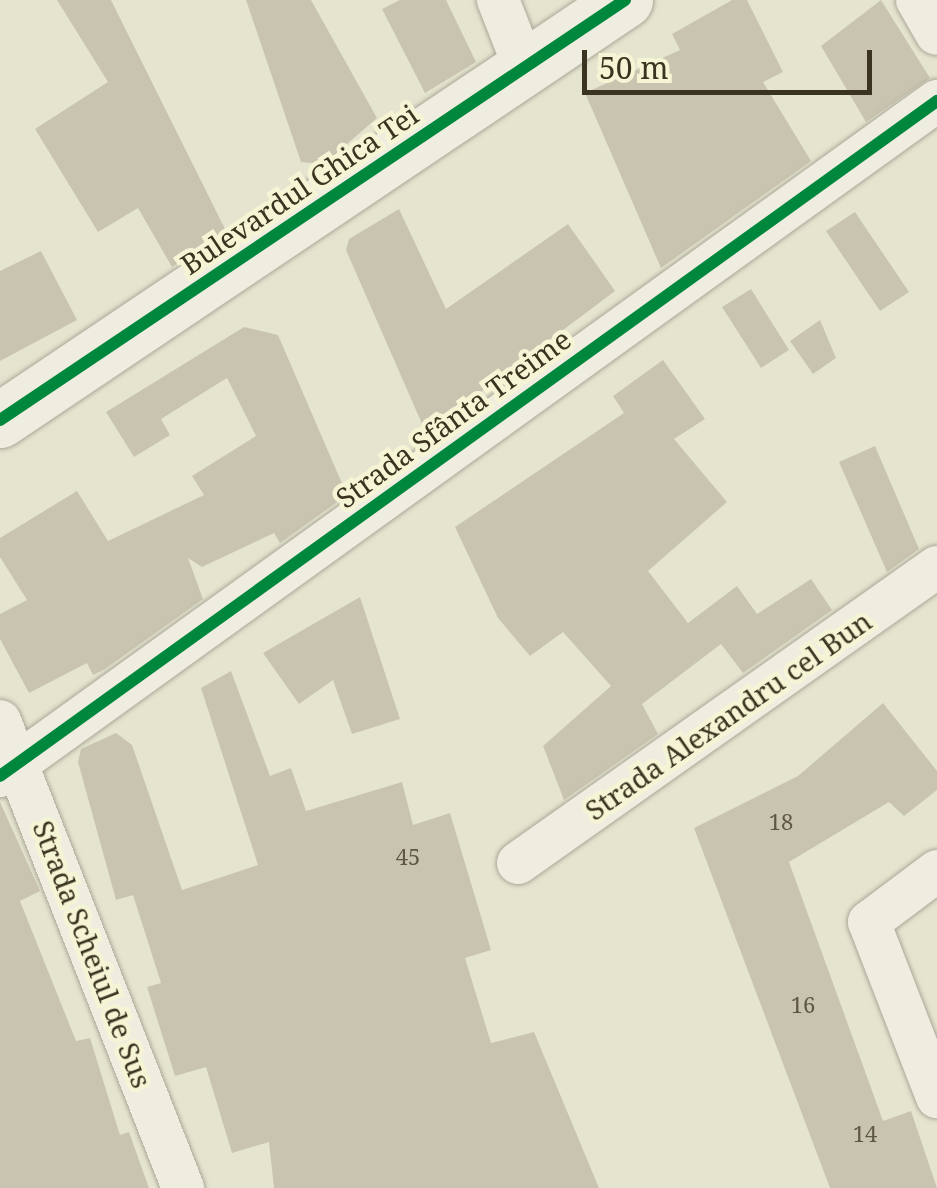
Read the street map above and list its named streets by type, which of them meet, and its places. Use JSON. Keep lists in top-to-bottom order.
{
  "streets": {
    "street": [
      "Bulevardul Ghica Tei",
      "Strada Sfânta Treime",
      "Strada Alexandru cel Bun",
      "Strada Scheiul de Sus"
    ]
  },
  "crossings": [
    ["Strada Sfânta Treime", "Strada Scheiul de Sus"]
  ],
  "house_numbers": [
    "18",
    "45",
    "16",
    "14"
  ],
  "scale_bar": "50 m"
}
